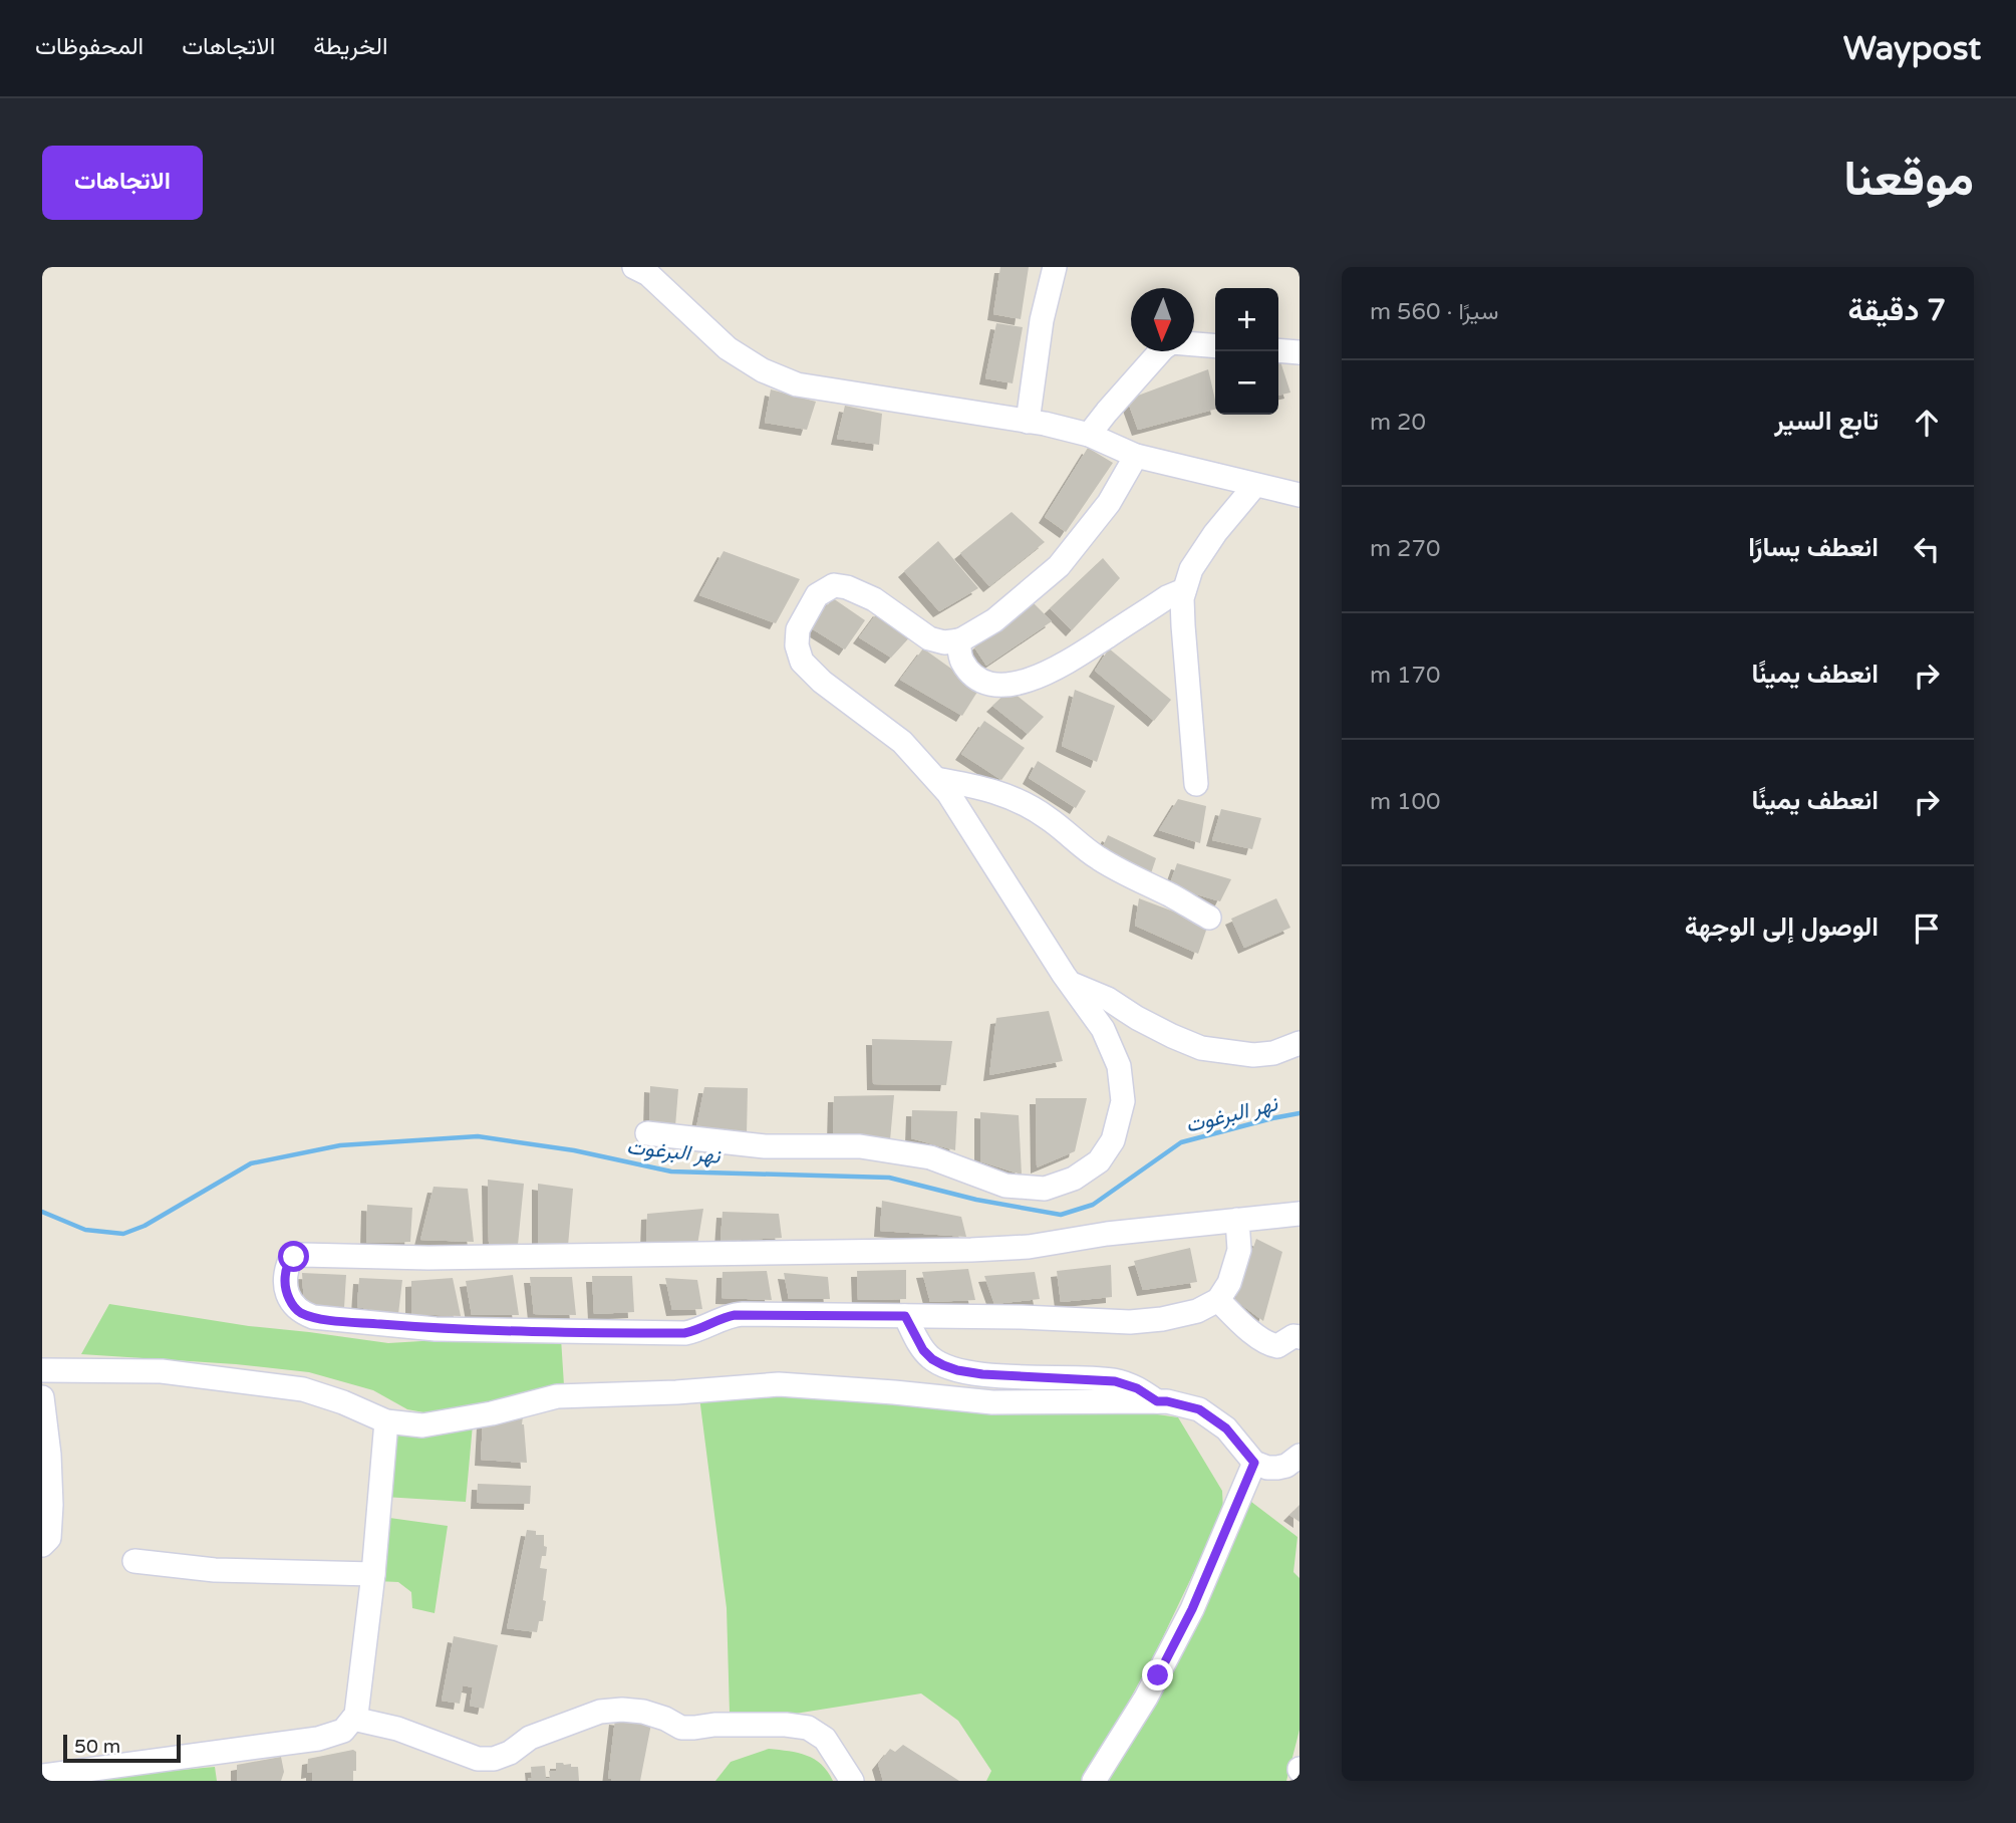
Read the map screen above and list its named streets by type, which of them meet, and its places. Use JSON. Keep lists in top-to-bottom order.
{
  "water": ["نهر البرغوت"],
  "scale_bar": "50 m",
  "north": "bottom",
  "page": {
    "header": "Waypost",
    "nav": ["الخريطة", "الاتجاهات", "المحفوظات"],
    "title": "موقعنا",
    "buttons": "الاتجاهات",
    "heading": ["7 دقيقة", "سيرًا · 560 m"],
    "map_buttons": ["+", "−"],
    "list": [
      ["تابع السير", "20 m"],
      ["انعطف يسارًا", "270 m"],
      ["انعطف يمينًا", "170 m"],
      ["انعطف يمينًا", "100 m"],
      "الوصول إلى الوجهة"
    ],
    "scale": "50 m"
  }
}
